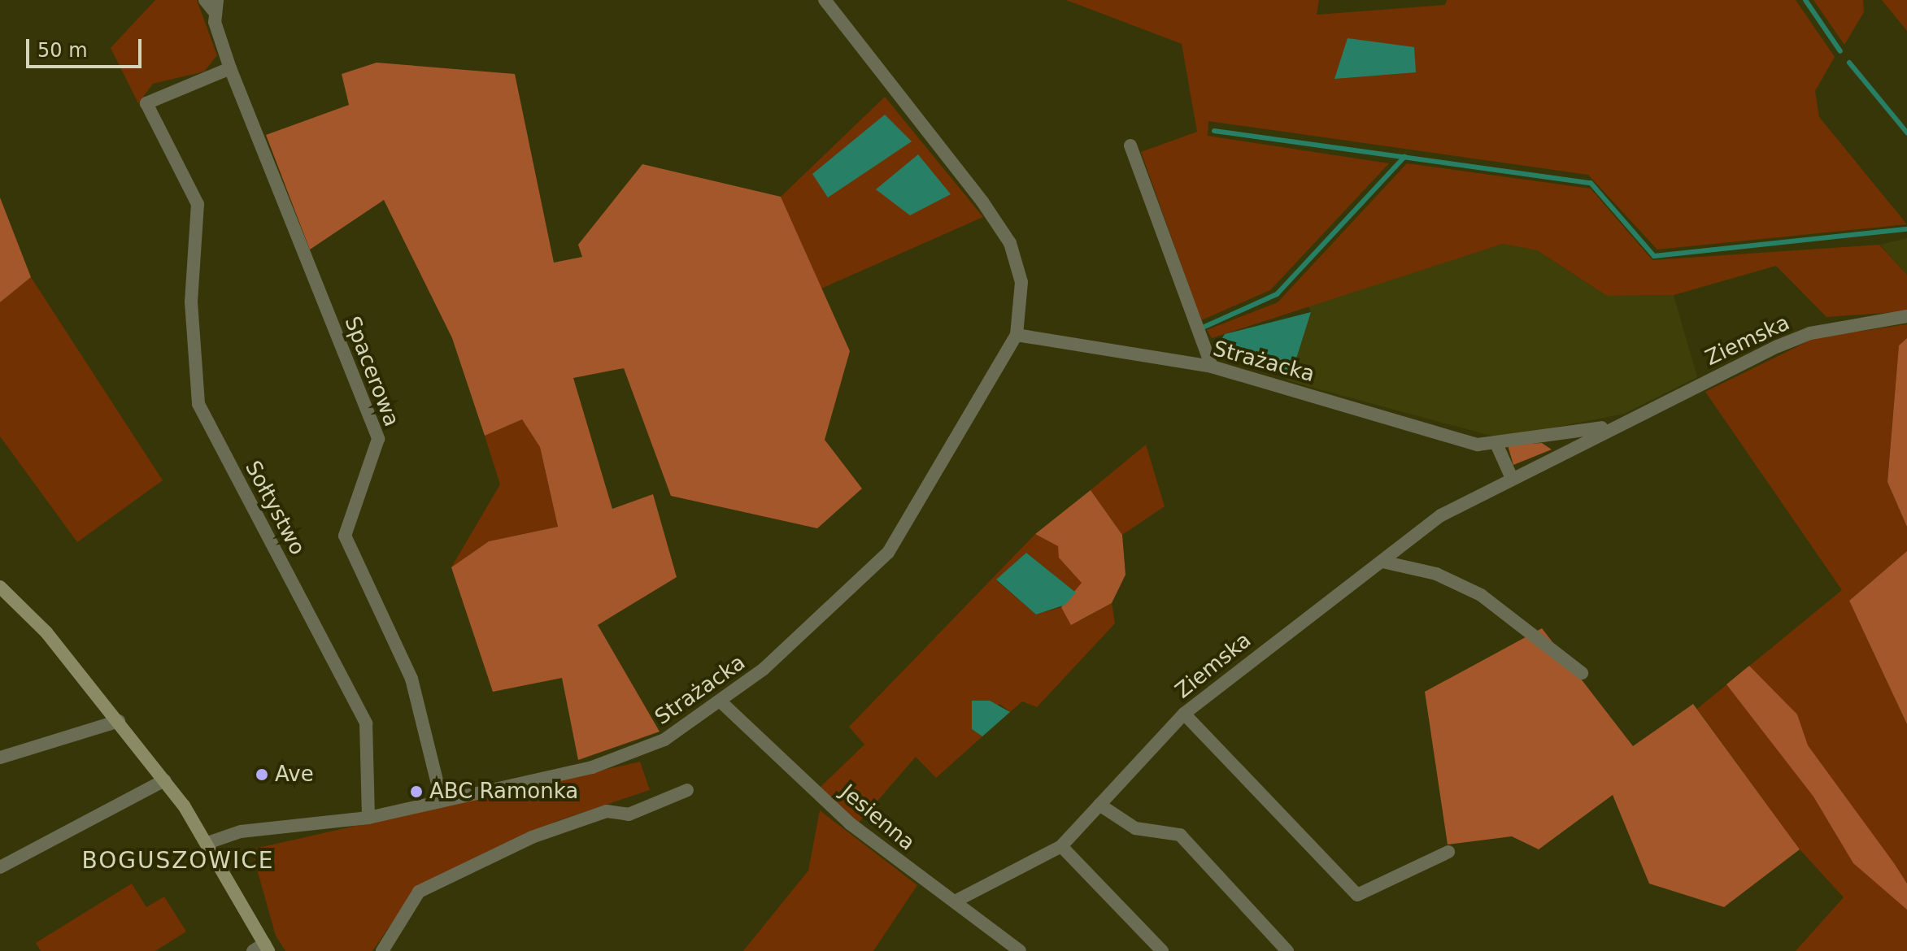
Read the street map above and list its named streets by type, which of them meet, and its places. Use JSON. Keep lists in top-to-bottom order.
{
  "streets": {
    "street": [
      "Ziemska",
      "Strażacka",
      "Spacerowa",
      "Sołtystwo",
      "Jesienna"
    ]
  },
  "crossings": [
    ["Ziemska", "Strażacka"],
    ["Ziemska", "Jesienna"],
    ["Strażacka", "Spacerowa"],
    ["Strażacka", "Sołtystwo"],
    ["Strażacka", "Jesienna"],
    ["Spacerowa", "Sołtystwo"]
  ],
  "districts": ["BOGUSZOWICE"],
  "places": ["Ave", "ABC Ramonka"],
  "scale_bar": "50 m"
}
